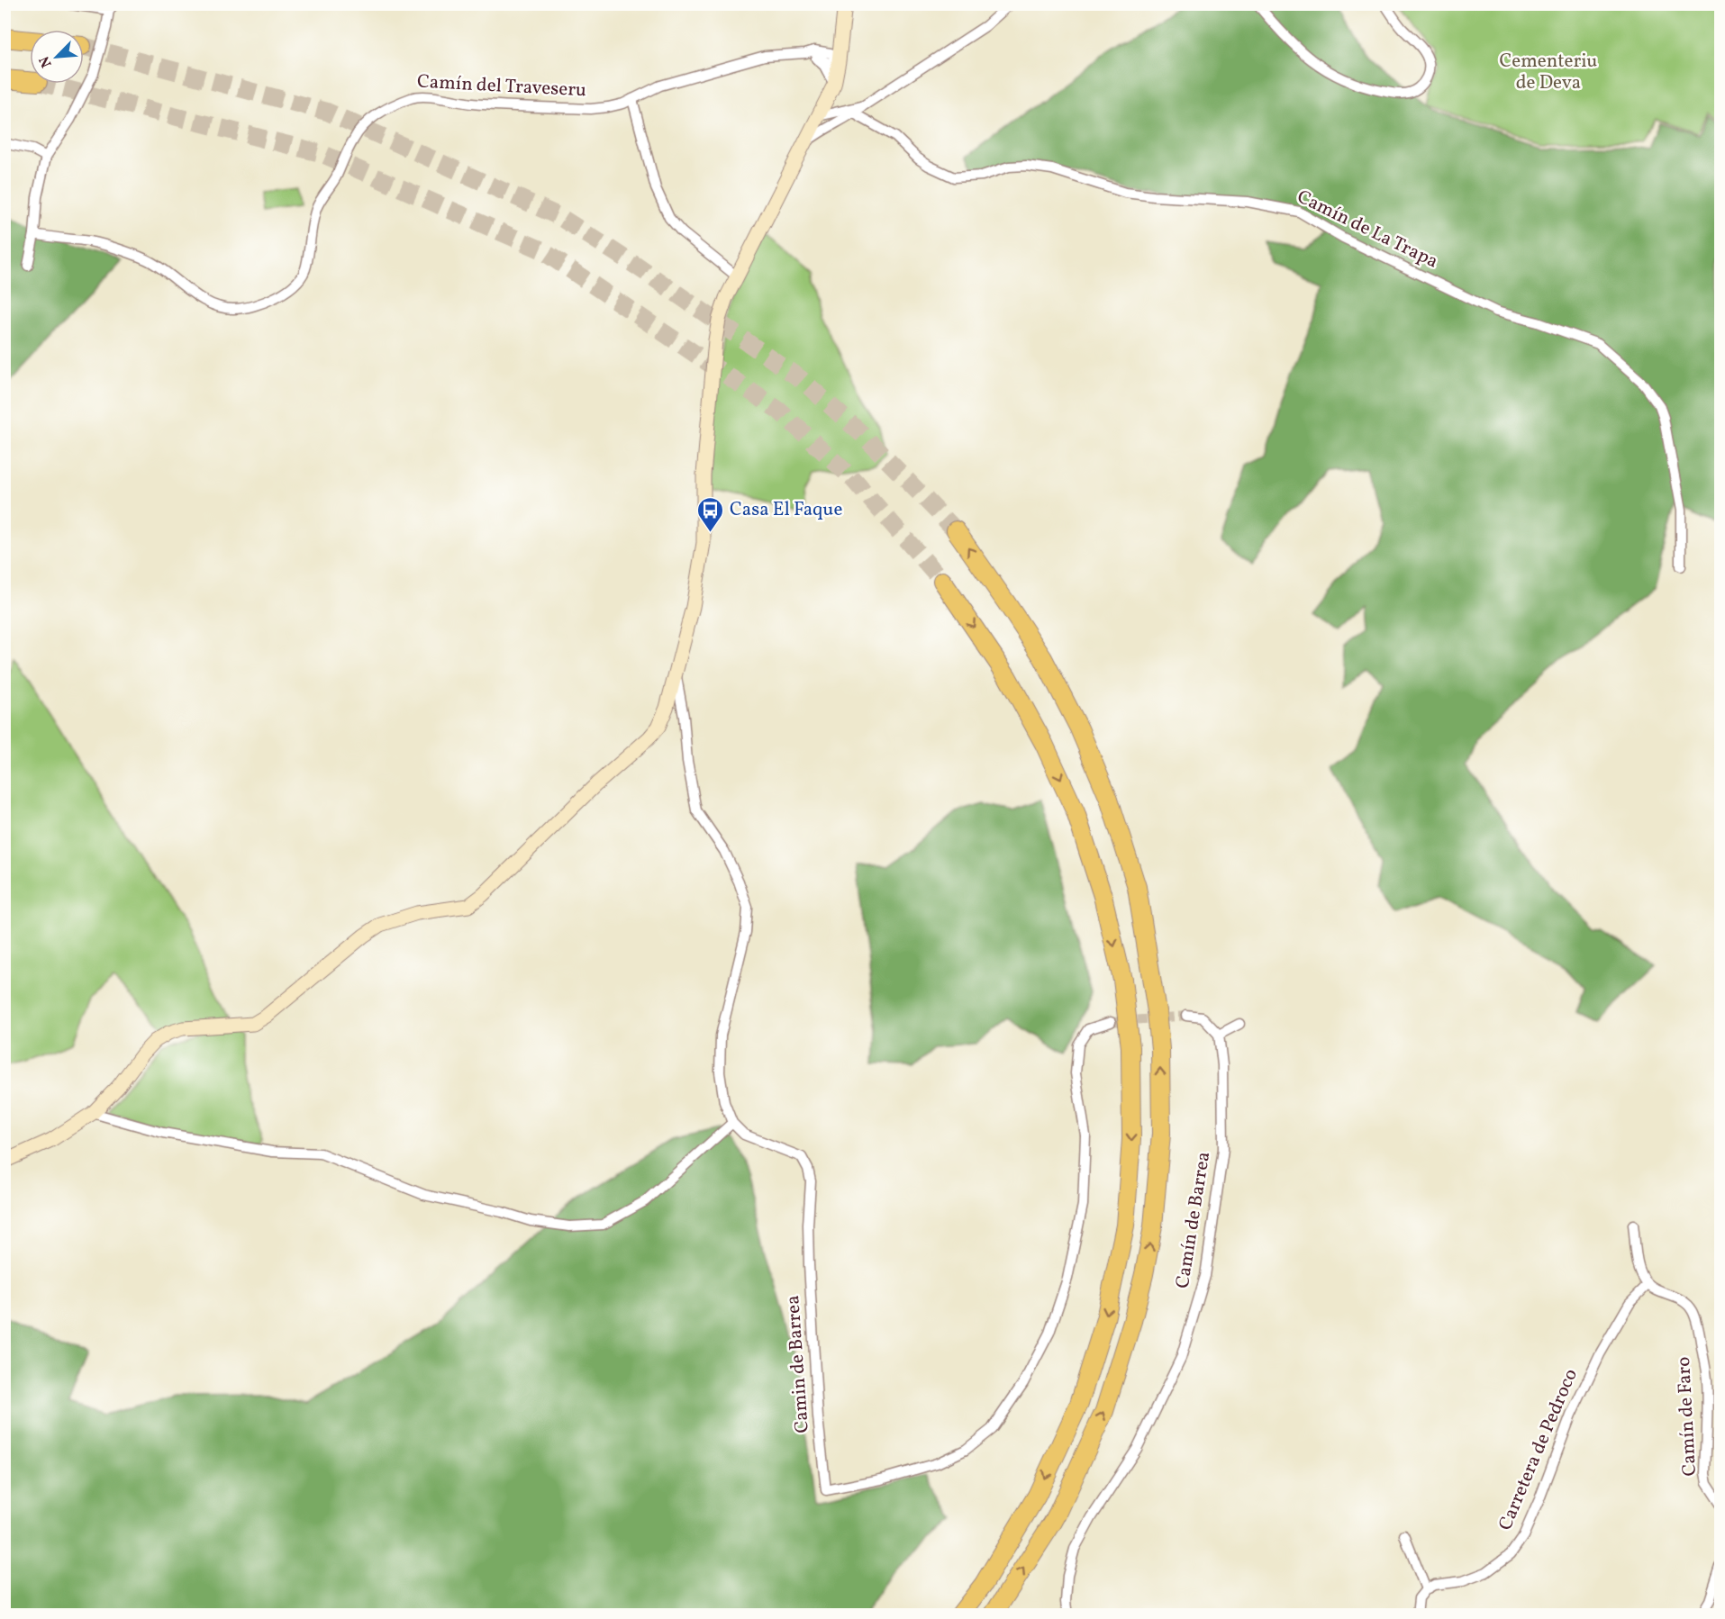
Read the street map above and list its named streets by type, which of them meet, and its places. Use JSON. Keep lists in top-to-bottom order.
{
  "streets": {
    "street": [
      "Camín del Traveseru",
      "Camín de La Trapa",
      "Camín de Barrea",
      "Camin de Barrea",
      "Camín de Faro",
      "Carretera de Pedroco"
    ]
  },
  "crossings": [
    ["Camín de Faro", "Carretera de Pedroco"]
  ],
  "parks": ["Cementeriu de Deva"],
  "places": {
    "bus stop": ["Casa El Faque"]
  },
  "north": "bottom left"
}
